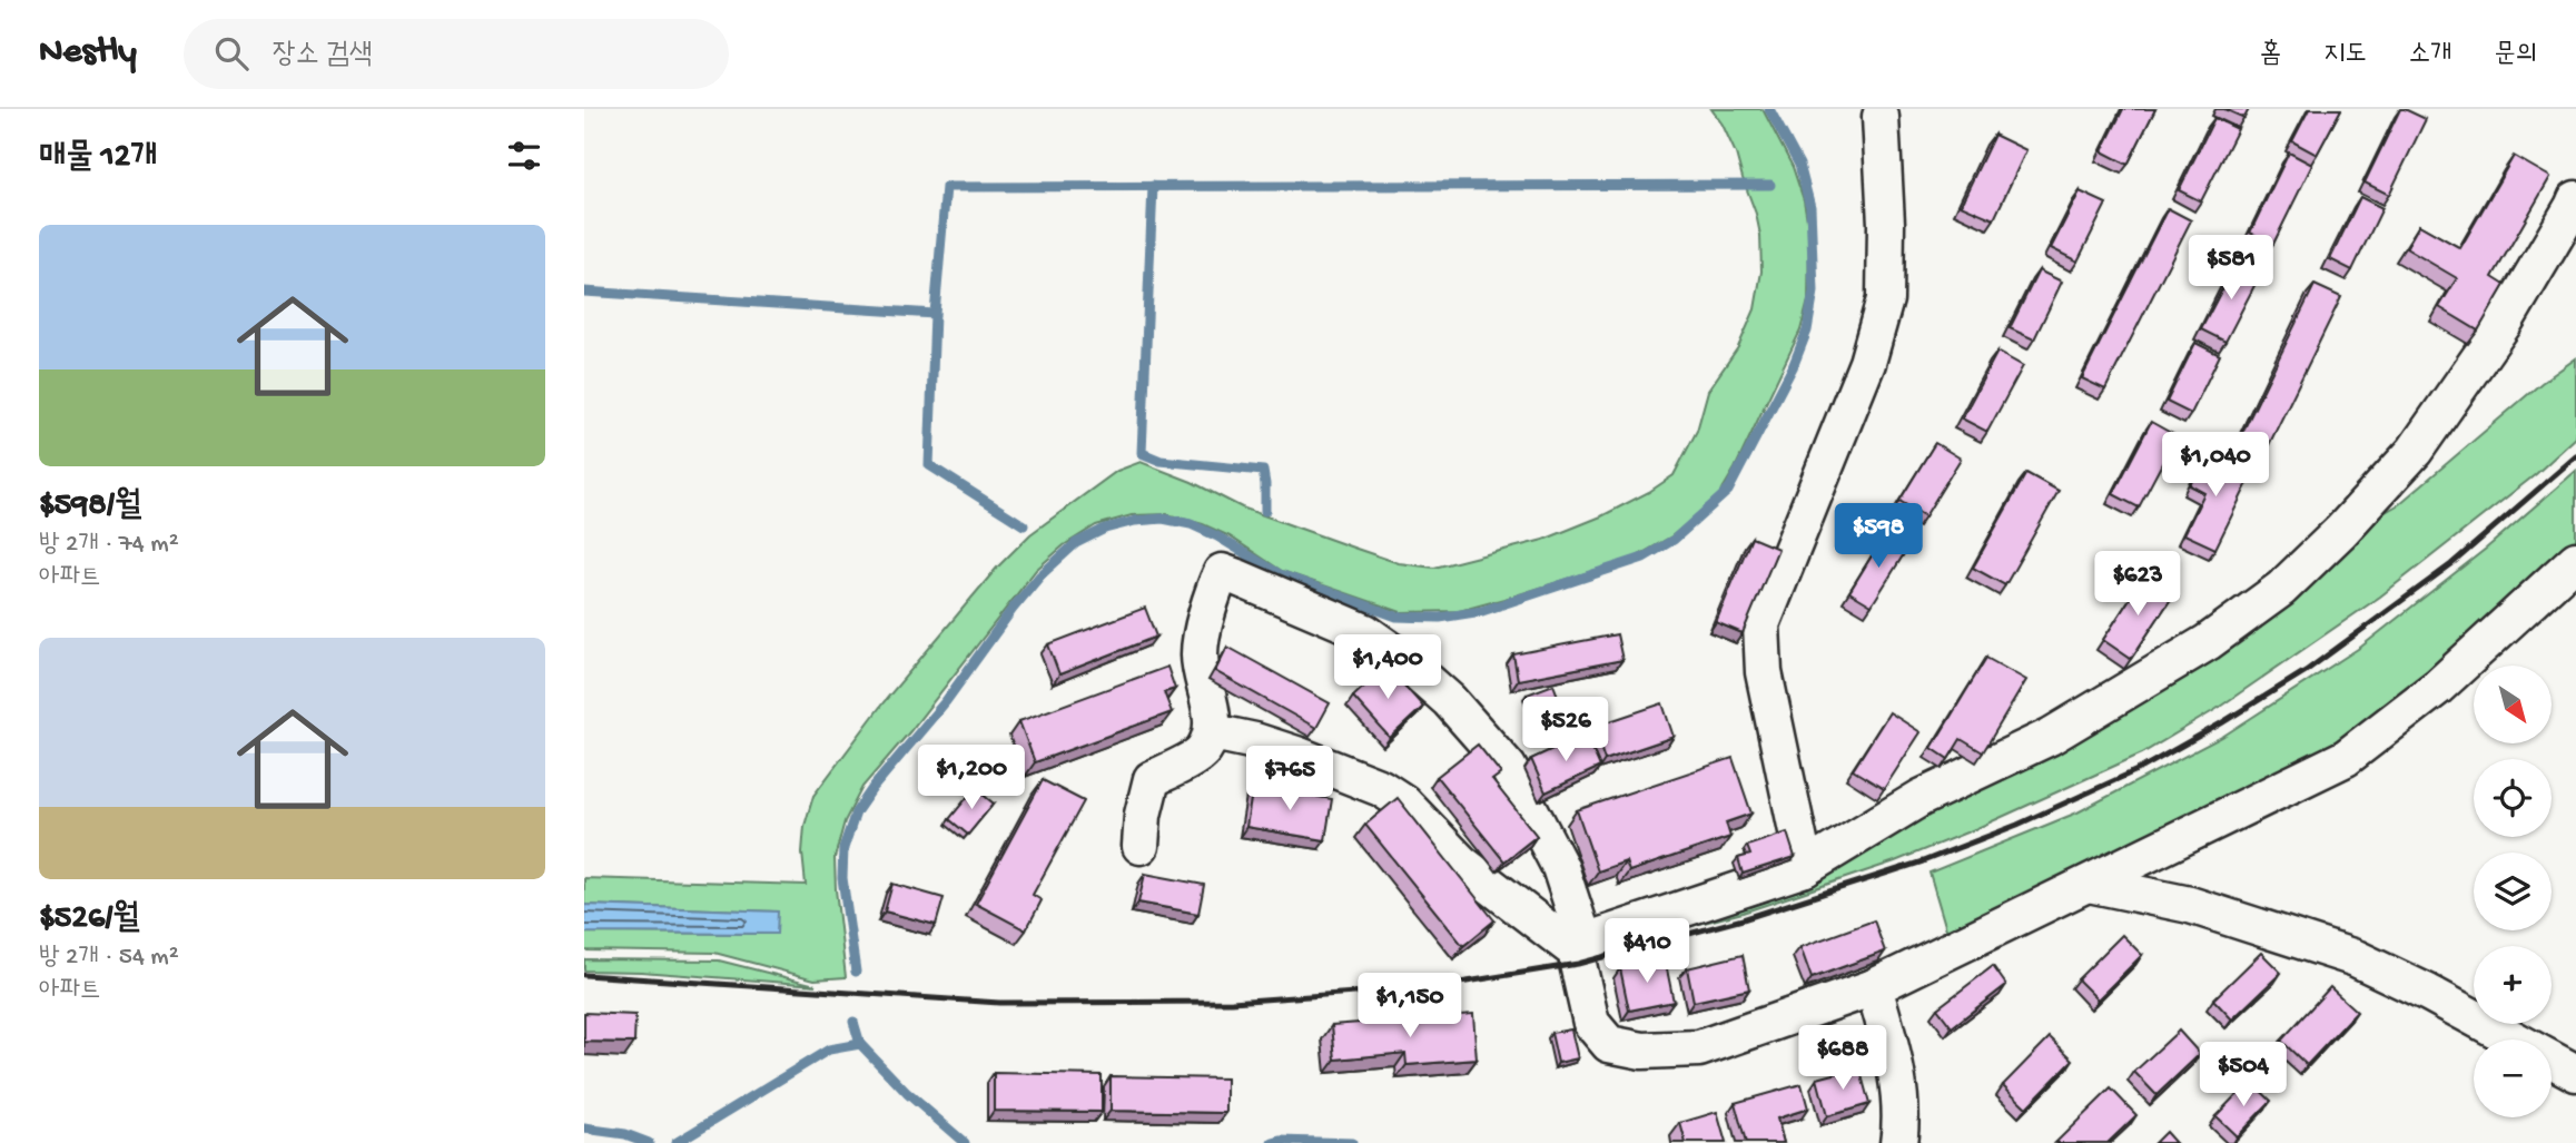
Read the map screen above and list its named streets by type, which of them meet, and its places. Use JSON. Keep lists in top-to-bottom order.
{
  "north": "bottom right",
  "page": {
    "header": "Nestly",
    "search": "장소 검색",
    "nav": [
      "홈",
      "지도",
      "소개",
      "문의"
    ],
    "heading": "매물 12개",
    "list": [
      {
        "name": "$598/월",
        "note": "방 2개 · 74 m² · 아파트"
      },
      {
        "name": "$526/월",
        "note": "방 2개 · 54 m² · 아파트"
      }
    ],
    "price": [
      "$581",
      "$1,040",
      "$598",
      "$623",
      "$1,400",
      "$526",
      "$1,200",
      "$765",
      "$410",
      "$1,150",
      "$688",
      "$504"
    ],
    "map_buttons": ["+", "−"]
  }
}
